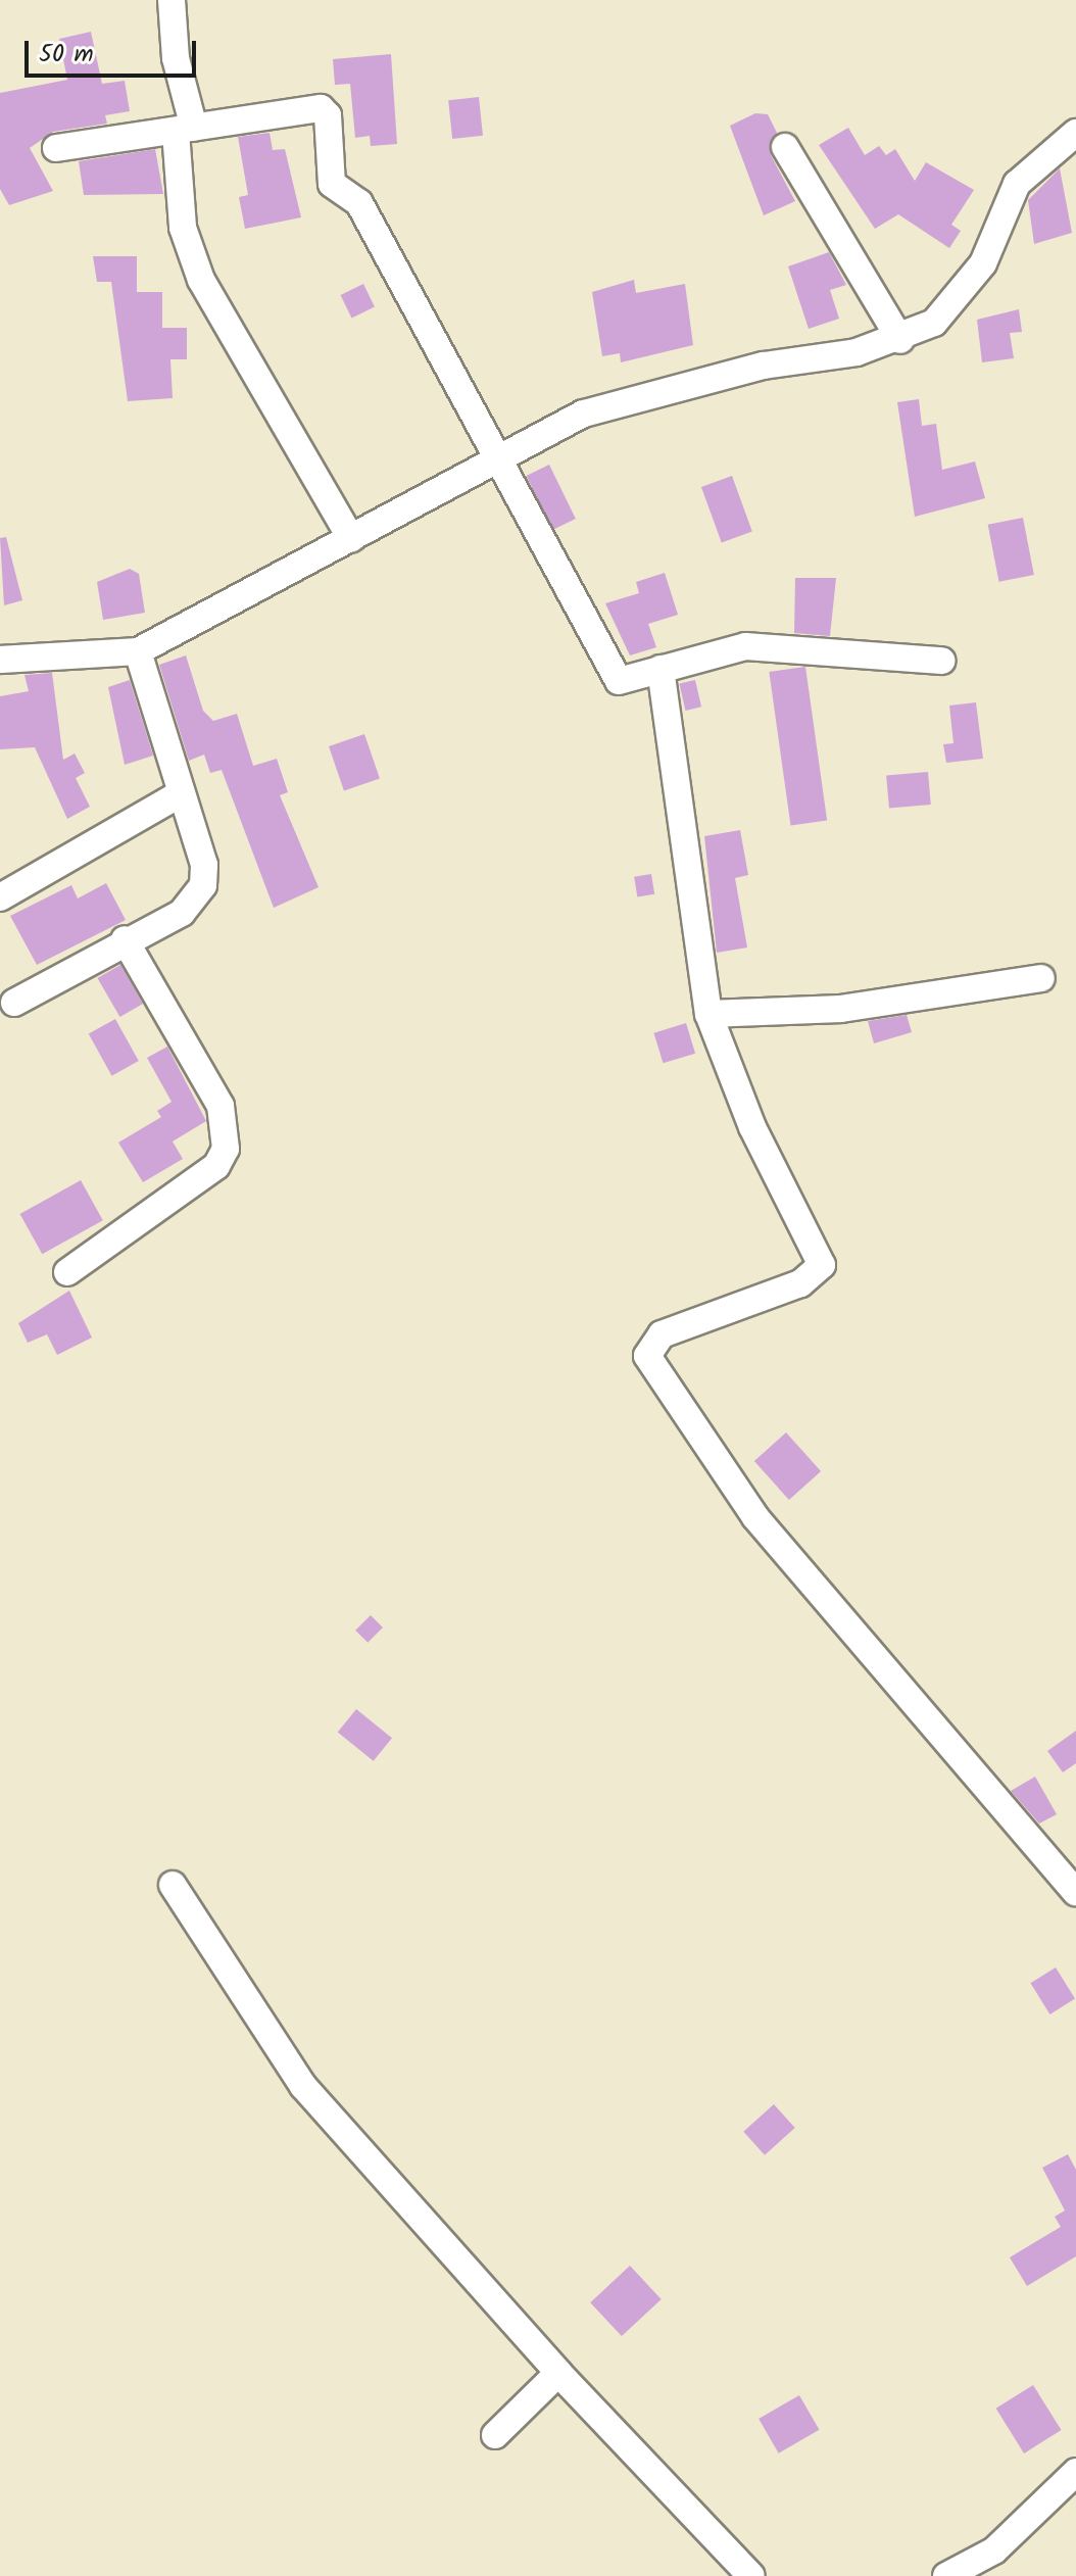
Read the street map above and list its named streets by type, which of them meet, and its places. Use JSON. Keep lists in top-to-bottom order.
{
  "scale_bar": "50 m"
}
